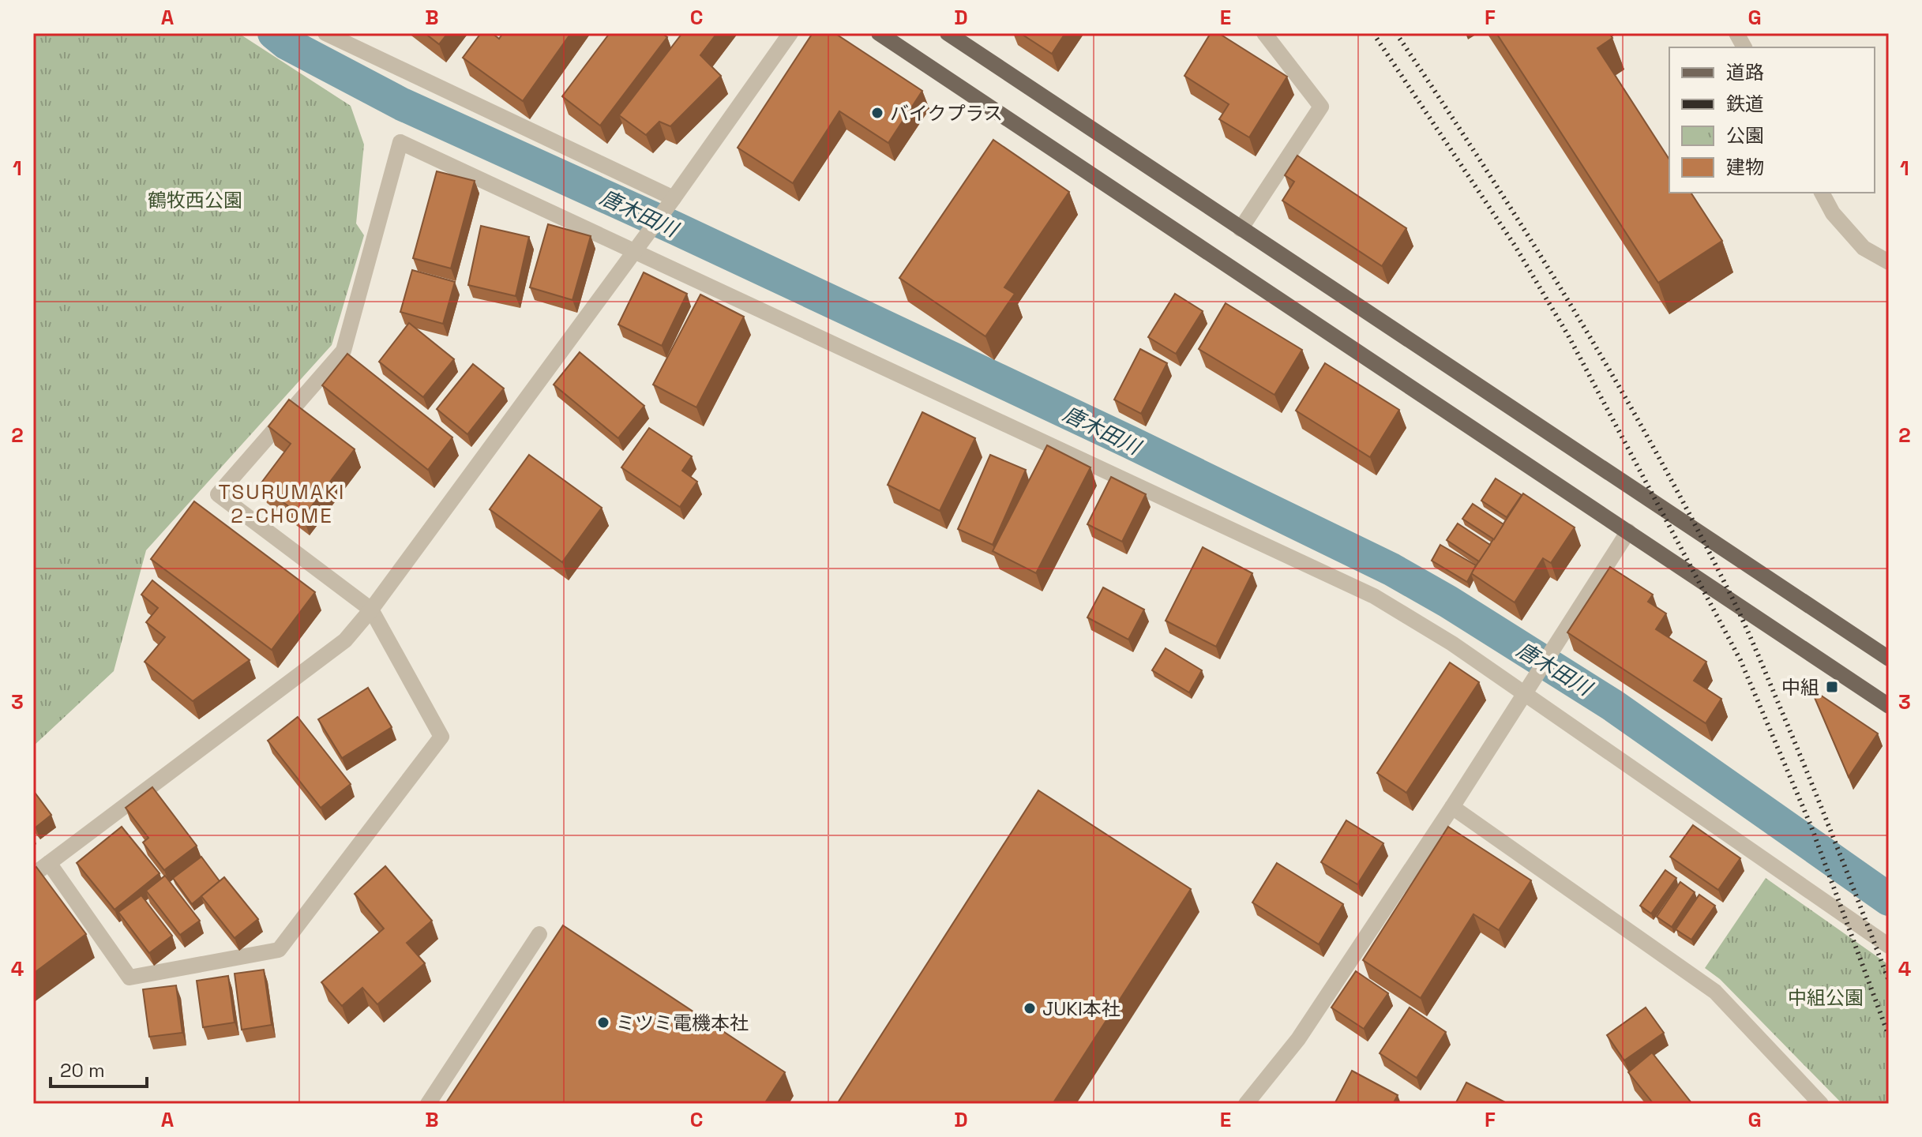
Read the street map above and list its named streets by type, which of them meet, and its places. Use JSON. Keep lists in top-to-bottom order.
{
  "districts": ["TSURUMAKI 2-CHOME"],
  "water": ["唐木田川"],
  "parks": ["鶴牧西公園", "中組公園"],
  "places": {
    "other": ["バイクプラス", "JUKI本社", "ミツミ電機本社"],
    "transit": ["中組"]
  },
  "legend": [
    "道路",
    "鉄道",
    "公園",
    "建物"
  ],
  "scale_bar": "20 m",
  "grid": {
    "columns": [
      "A",
      "B",
      "C",
      "D",
      "E",
      "F",
      "G"
    ],
    "rows": [
      "1",
      "2",
      "3",
      "4"
    ]
  }
}
